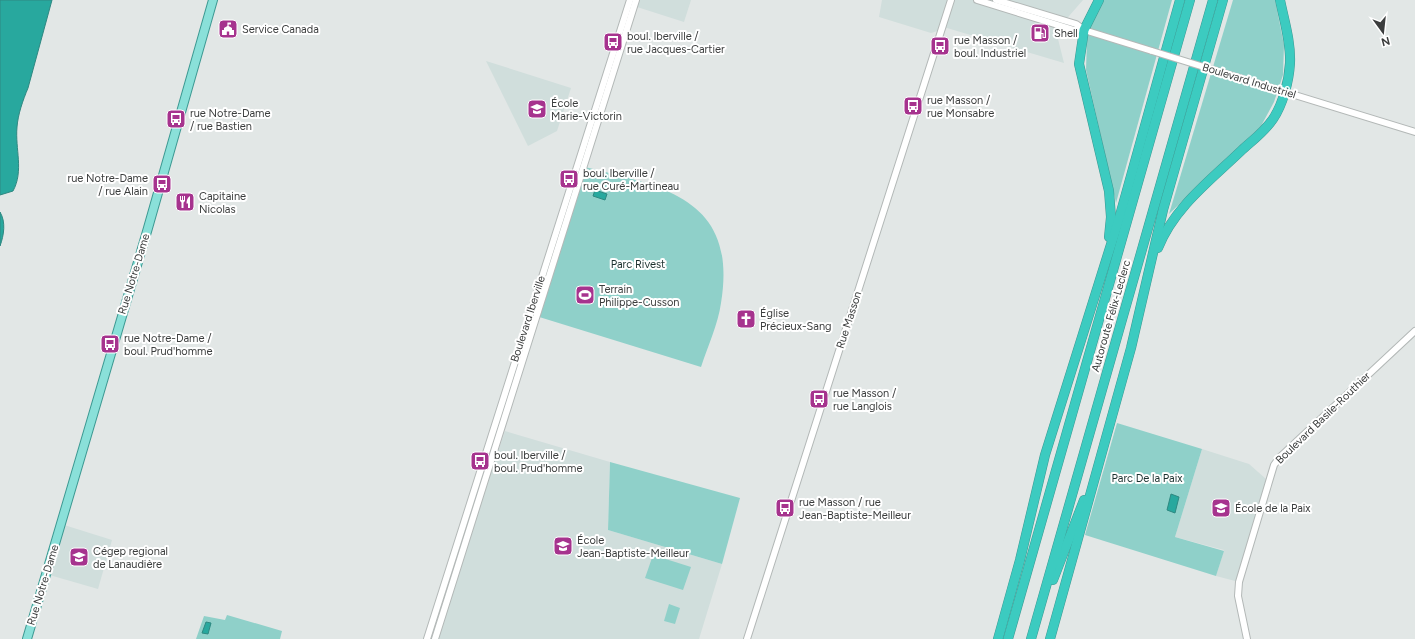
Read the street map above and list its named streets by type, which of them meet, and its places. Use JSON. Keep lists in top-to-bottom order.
{
  "streets": {
    "highway": ["Autoroute Félix-Leclerc"],
    "main road": ["Rue Notre-Dame"],
    "street": [
      "Boulevard Industriel",
      "Boulevard Iberville",
      "Rue Masson",
      "Boulevard Basile-Routhier"
    ]
  },
  "parks": ["Parc Rivest", "Parc De la Paix"],
  "places": {
    "public building": ["Service Canada"],
    "fuel station": ["Shell"],
    "bus stop": [
      "boul. Iberville / rue Jacques-Cartier",
      "rue Masson / boul. Industriel",
      "rue Masson / rue Monsabre",
      "rue Notre-Dame / rue Bastien",
      "boul. Iberville / rue Curé-Martineau",
      "rue Notre-Dame / rue Alain",
      "rue Notre-Dame / boul. Prud'homme",
      "rue Masson / rue Langlois",
      "boul. Iberville / boul. Prud'homme",
      "rue Masson / rue Jean-Baptiste-Meilleur"
    ],
    "school or university": [
      "École Marie-Victorin",
      "École de la Paix",
      "École Jean-Baptiste-Meilleur",
      "Cégep regional de Lanaudière"
    ],
    "restaurant": ["Capitaine Nicolas"],
    "sports": ["Terrain Philippe-Cusson"],
    "church": ["Église Précieux-Sang"]
  },
  "north": "bottom"
}
